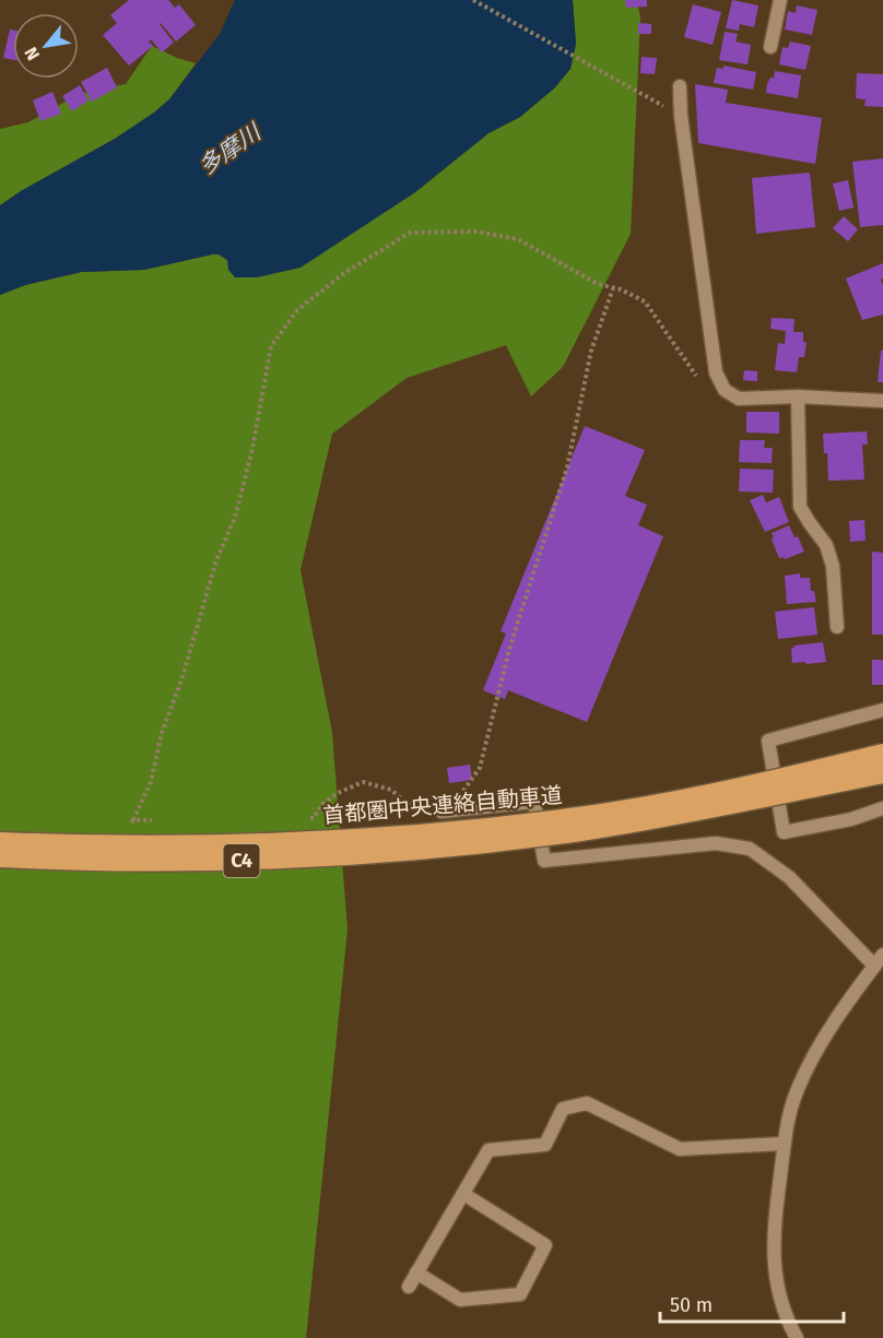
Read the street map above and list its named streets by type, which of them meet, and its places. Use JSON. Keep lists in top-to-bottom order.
{
  "streets": {
    "highway": ["首都圏中央連絡自動車道", "C4"]
  },
  "water": ["多摩川"],
  "scale_bar": "50 m",
  "north": "bottom left"
}
